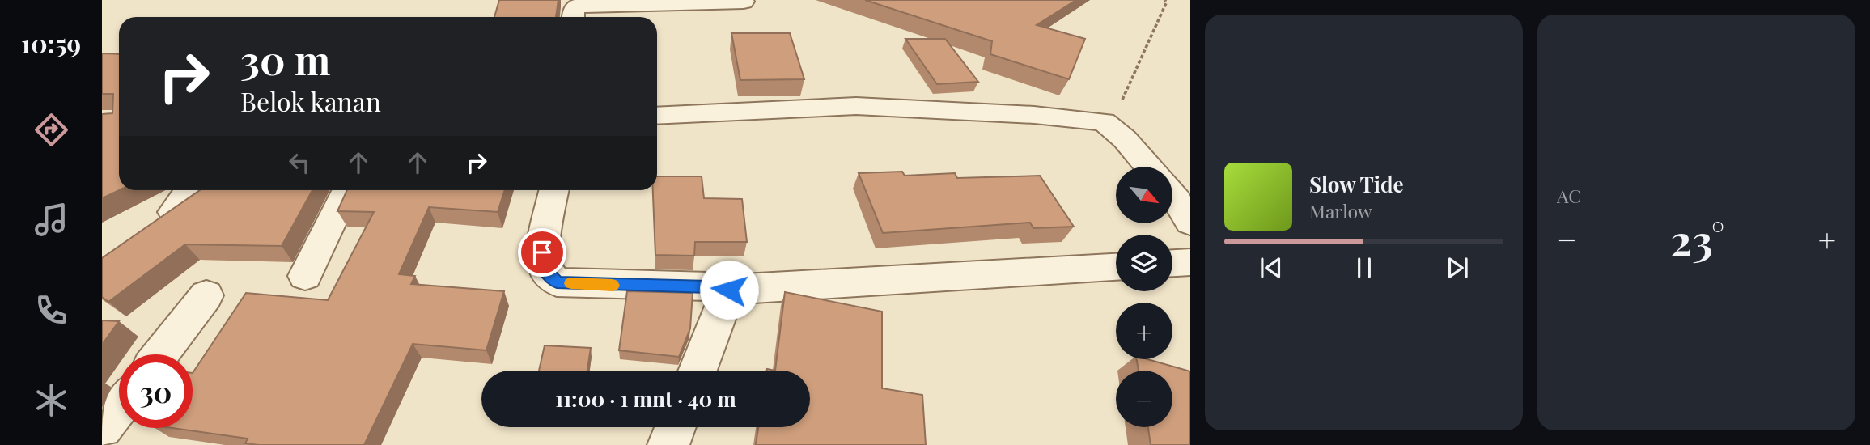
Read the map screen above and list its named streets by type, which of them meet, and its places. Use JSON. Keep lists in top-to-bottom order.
{
  "north": "bottom right",
  "page": {
    "tabs": "10:59",
    "tile": "AC",
    "turn": ["30 m", "Belok kanan"],
    "song": ["Slow Tide", "Marlow"],
    "map_buttons": ["+", "−"],
    "heat": ["−", "23°", "+"],
    "limit": "30",
    "trip": "11:00 · 1 mnt · 40 m"
  }
}
